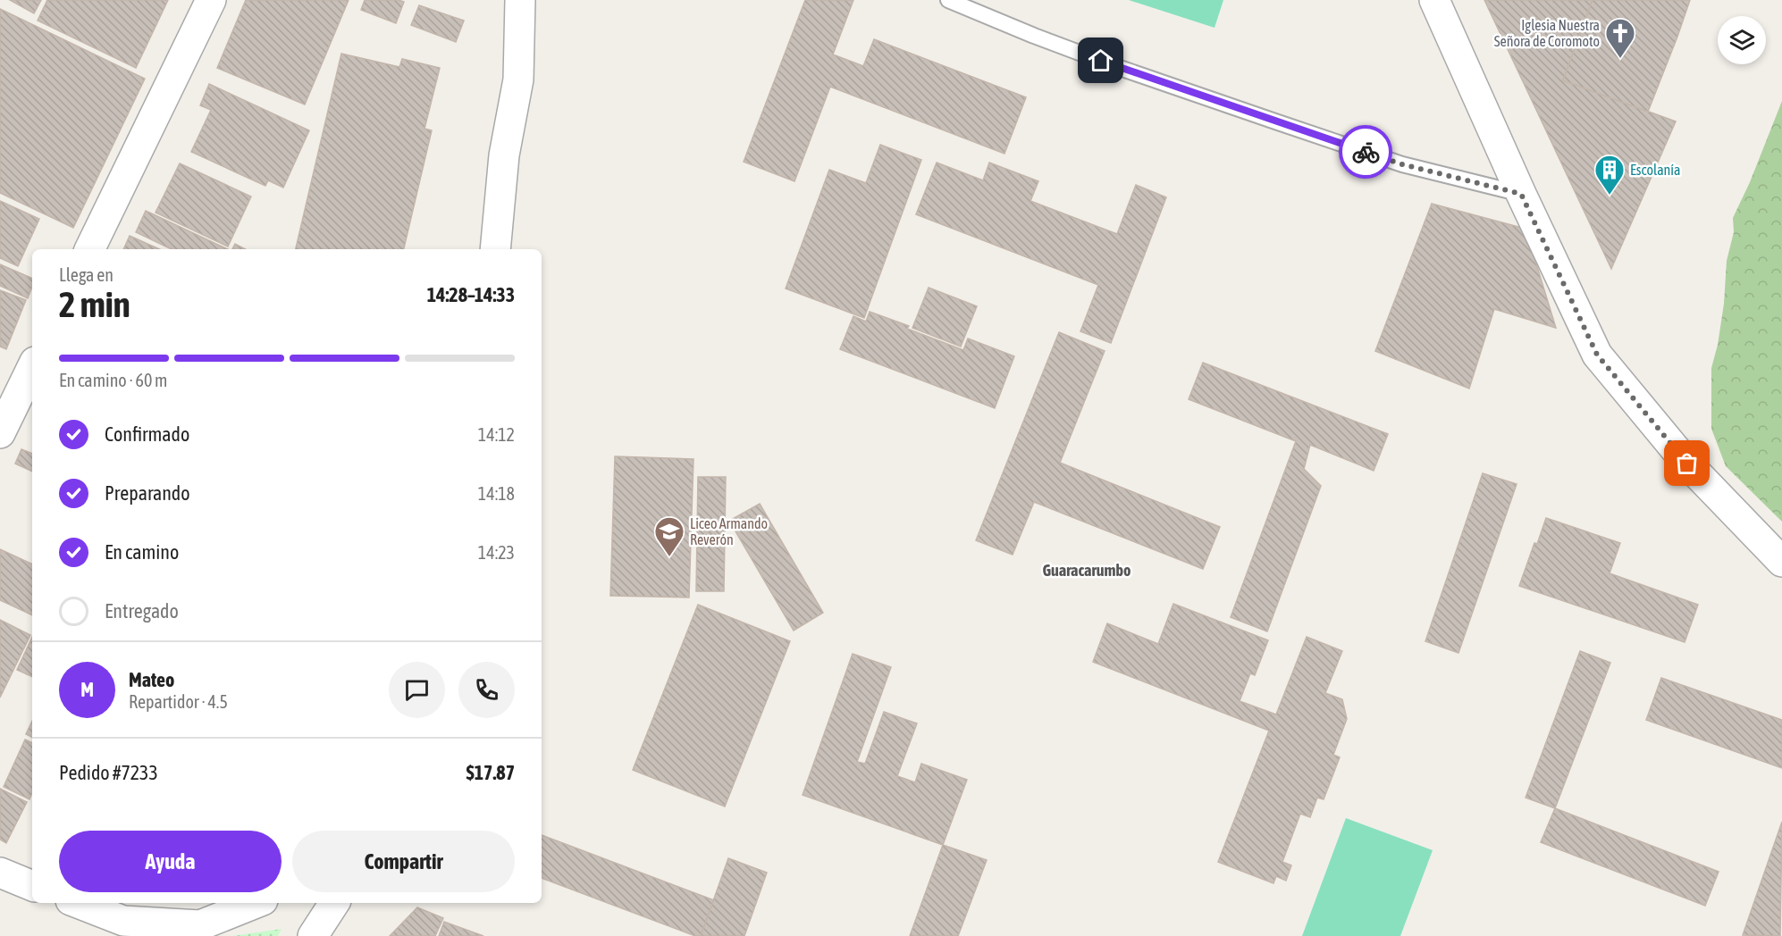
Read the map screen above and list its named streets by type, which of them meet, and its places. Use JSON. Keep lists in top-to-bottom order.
{
  "districts": ["Guaracarumbo"],
  "places": {
    "church": ["Iglesia Nuestra Señora de Coromoto"],
    "building": ["Escolanía"],
    "school or university": ["Liceo Armando Reverón"]
  },
  "page": {
    "heading": ["2 min", "Llega en", "14:28–14:33"],
    "panel": [
      "Mateo",
      "Repartidor · 4.5",
      "Pedido #7233",
      "$17.87"
    ],
    "bar": "En camino · 60 m",
    "list": [
      ["Confirmado", "14:12"],
      ["Preparando", "14:18"],
      ["En camino", "14:23"],
      "Entregado"
    ],
    "round": "M",
    "buttons": ["Ayuda", "Compartir"]
  }
}
